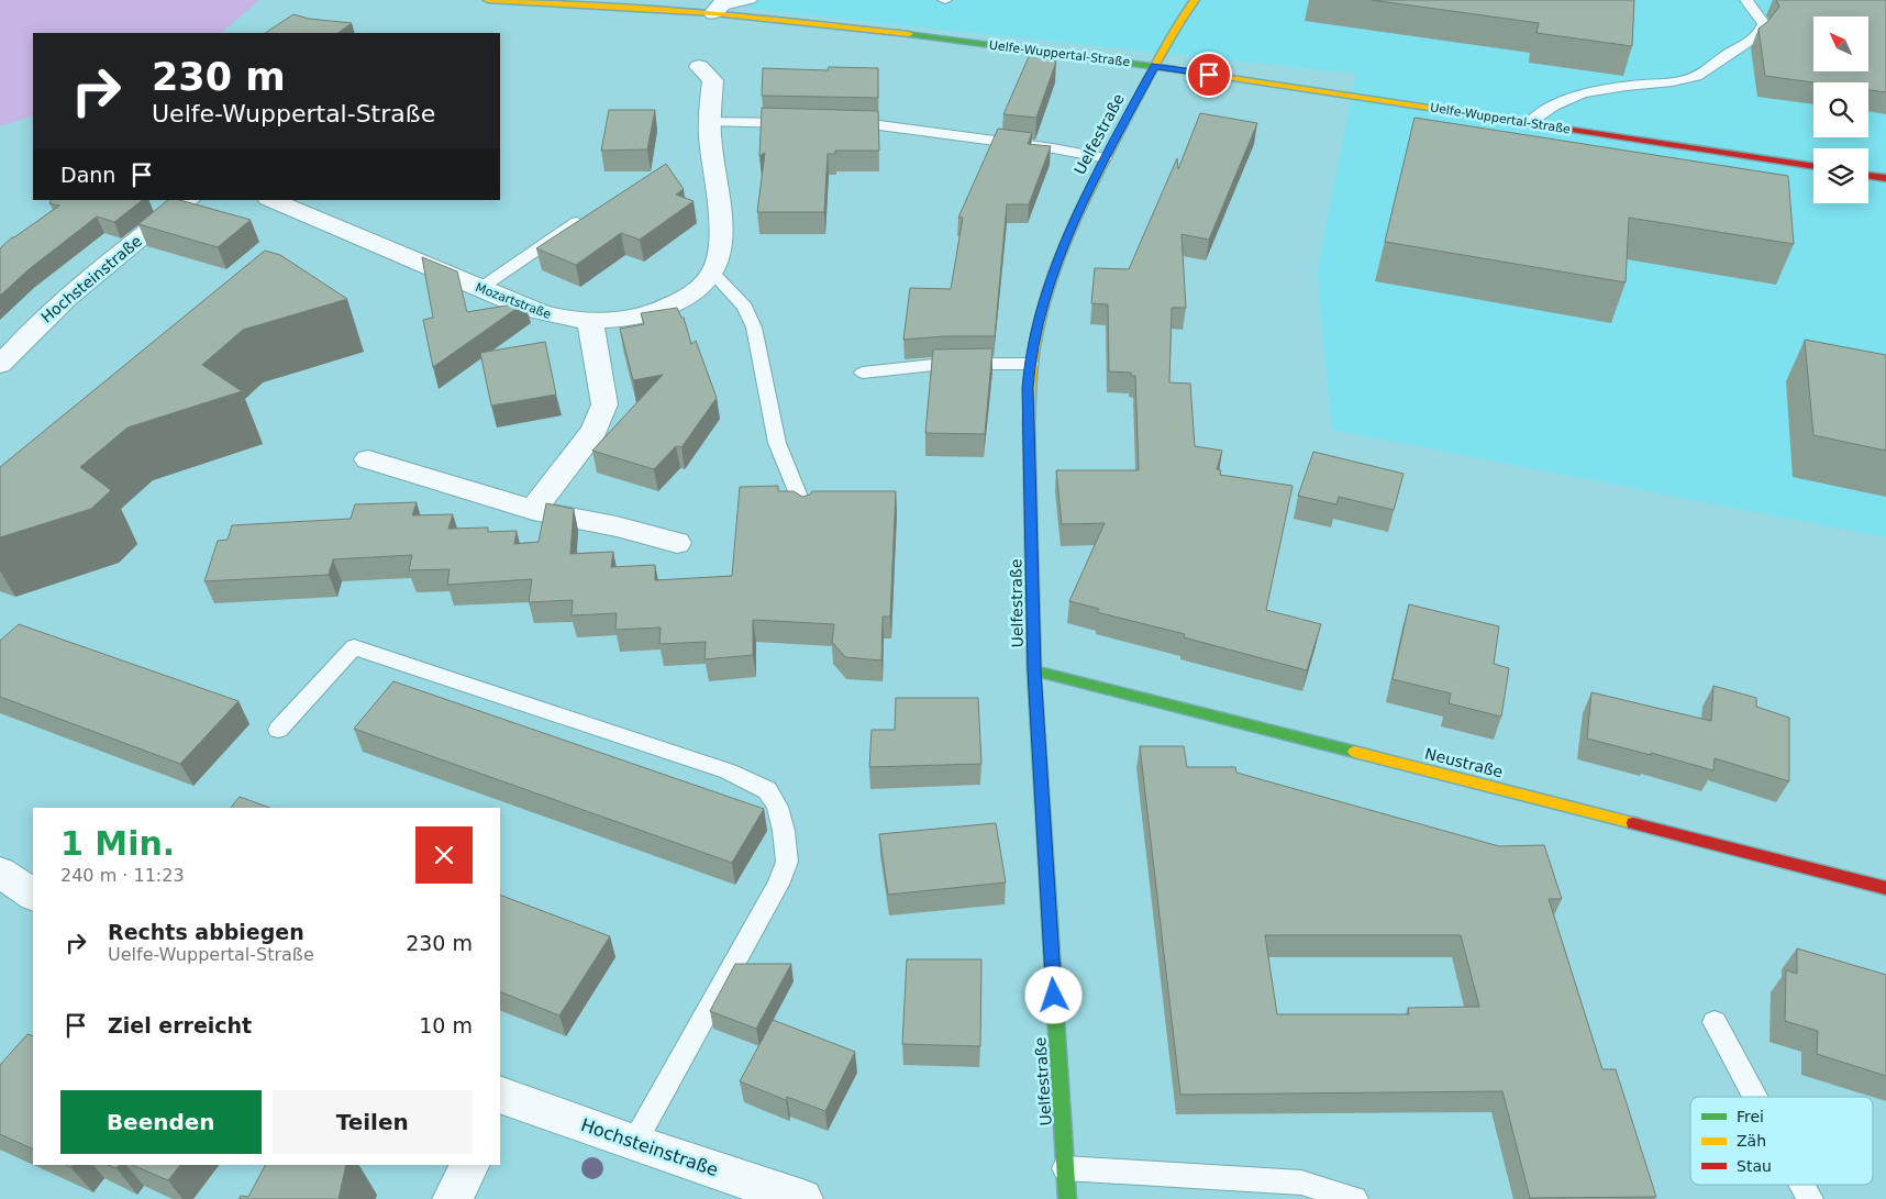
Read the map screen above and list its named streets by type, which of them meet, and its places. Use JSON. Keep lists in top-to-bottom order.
{
  "streets": {
    "street": [
      "Uelfe-Wuppertal-Straße",
      "Uelfestraße",
      "Hochsteinstraße",
      "Mozartstraße",
      "Neustraße"
    ]
  },
  "crossings": [
    ["Uelfe-Wuppertal-Straße", "Uelfestraße"],
    ["Uelfestraße", "Neustraße"]
  ],
  "legend": ["Frei", "Zäh", "Stau"],
  "north": "top left",
  "page": {
    "turn": ["230 m", "Uelfe-Wuppertal-Straße"],
    "then": "Dann",
    "heading": ["1 Min.", "240 m · 11:23"],
    "list": [
      {
        "name": "Rechts abbiegen",
        "note": "Uelfe-Wuppertal-Straße",
        "value": "230 m"
      },
      {
        "name": "Ziel erreicht",
        "value": "10 m"
      }
    ],
    "buttons": ["Beenden", "Teilen"]
  }
}
